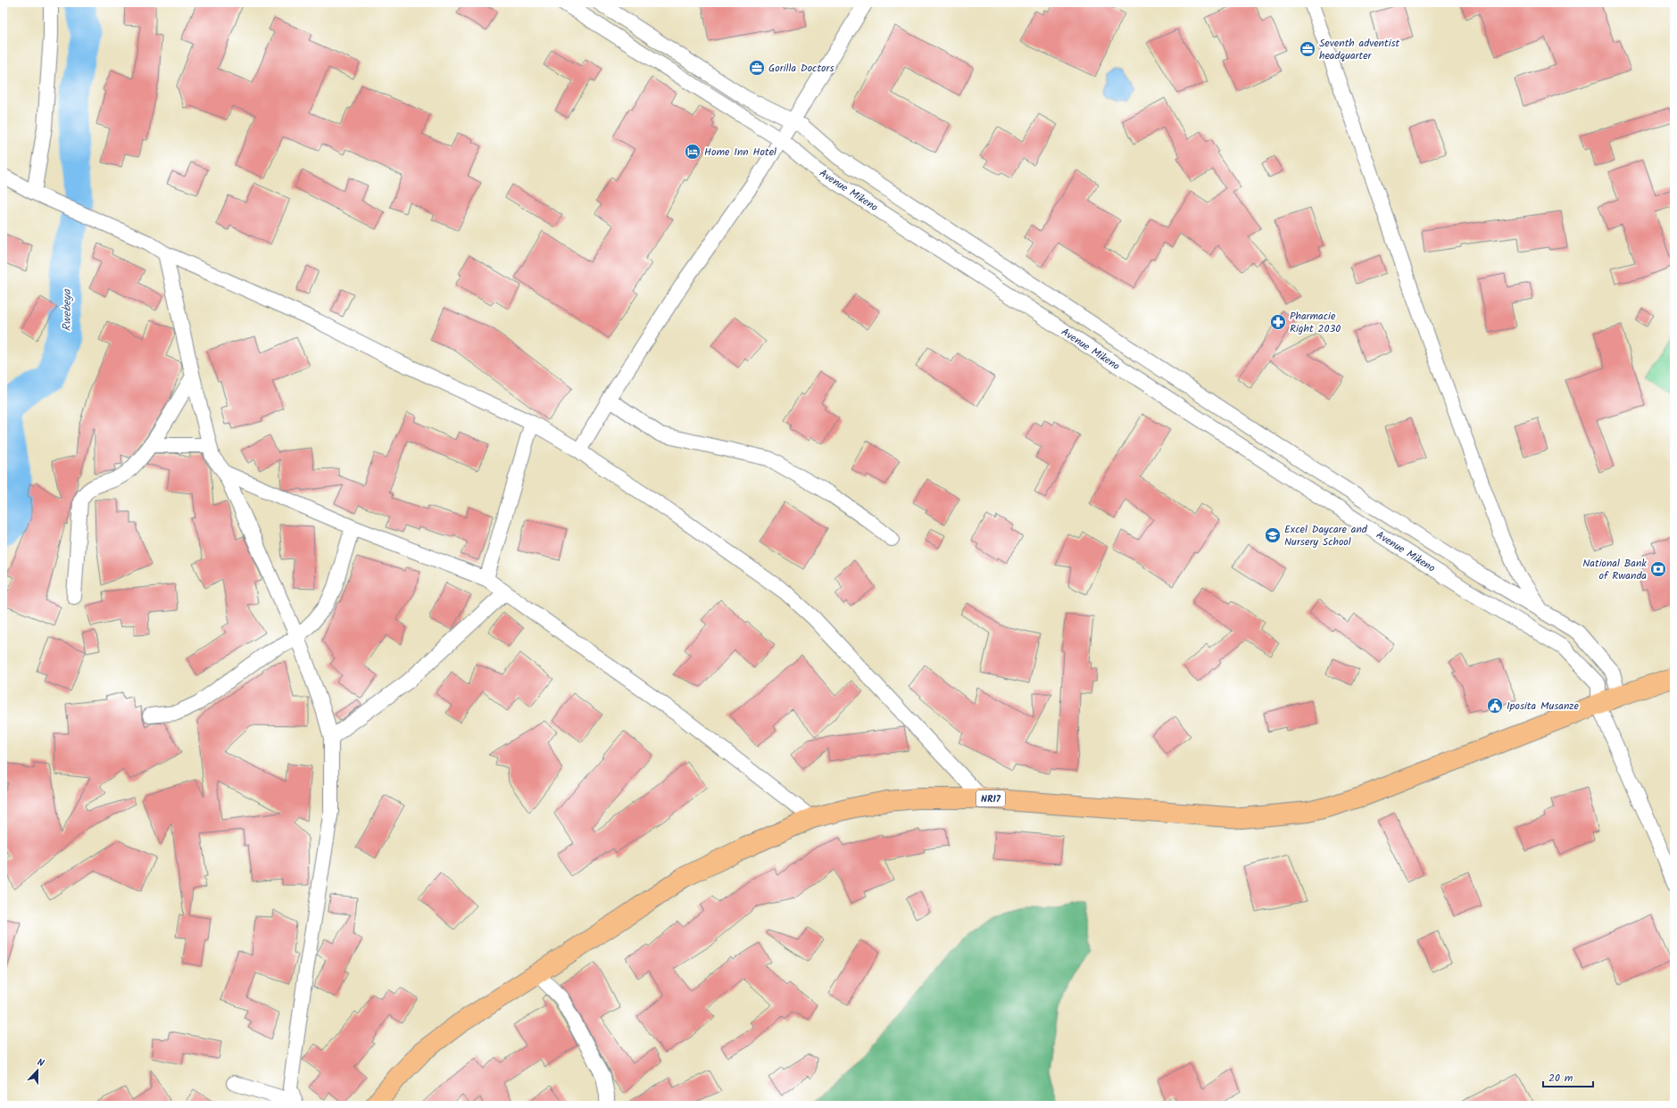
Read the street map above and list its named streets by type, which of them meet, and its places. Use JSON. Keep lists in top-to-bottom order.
{
  "streets": {
    "main road": ["NR17"],
    "street": ["Avenue Mikeno"]
  },
  "crossings": [
    ["Avenue Mikeno", "NR17"]
  ],
  "water": ["Rwebeya"],
  "places": {
    "office": ["Seventh adventist headquarter", "Gorilla Doctors"],
    "hotel": ["Home Inn Hotel"],
    "pharmacy": ["Pharmacie Right 2030"],
    "school or university": ["Excel Daycare and Nursery School"],
    "bank": ["National Bank of Rwanda"],
    "public building": ["Iposita Musanze"]
  },
  "scale_bar": "20 m",
  "north": "top"
}
